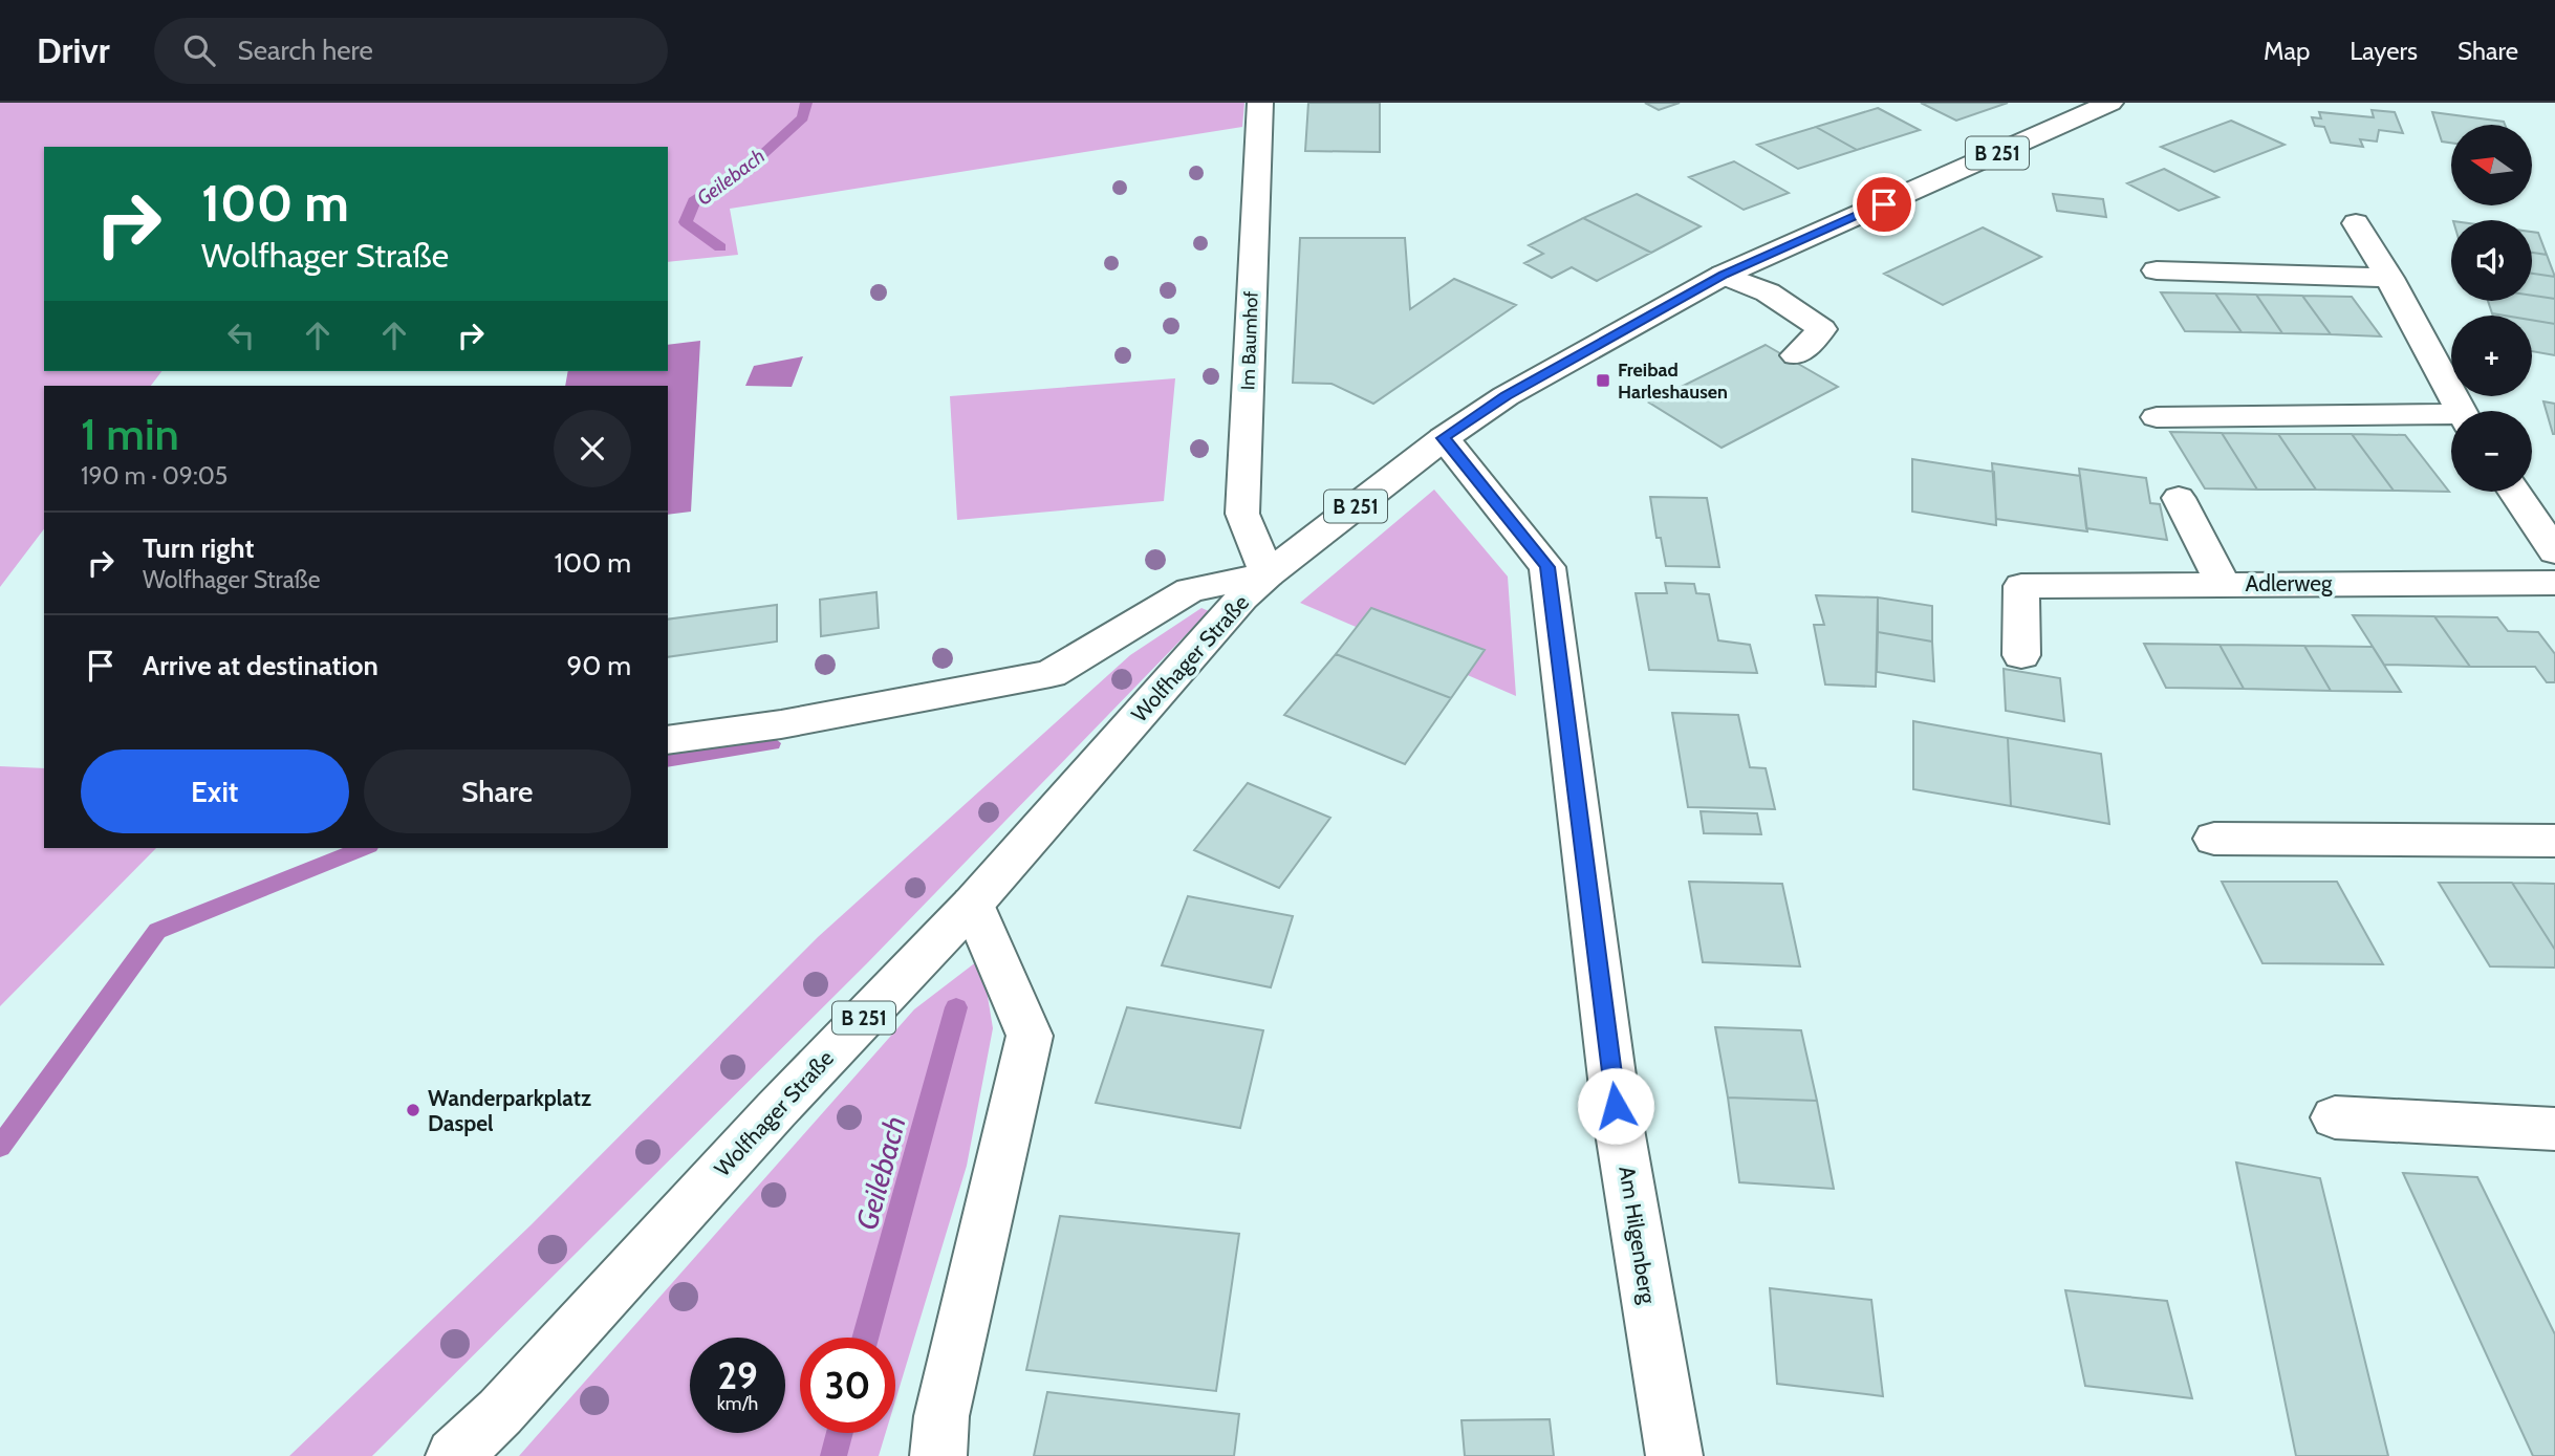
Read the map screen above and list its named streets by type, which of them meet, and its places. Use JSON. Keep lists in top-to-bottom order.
{
  "streets": {
    "street": [
      "B 251",
      "Im Baumhof",
      "Adlerweg",
      "Wolfhager Straße",
      "Am Hilgenberg"
    ]
  },
  "crossings": [
    ["Im Baumhof", "Wolfhager Straße"],
    ["Wolfhager Straße", "Am Hilgenberg"]
  ],
  "water": ["Geilebach"],
  "places": {
    "transit": ["Freibad Harleshausen"],
    "other": ["Wanderparkplatz Daspel"]
  },
  "north": "left",
  "page": {
    "header": "Drivr",
    "search": "Search here",
    "nav": ["Map", "Layers", "Share"],
    "map_buttons": ["+", "−"],
    "turn": ["100 m", "Wolfhager Straße"],
    "heading": ["1 min", "190 m · 09:05"],
    "list": [
      {
        "name": "Turn right",
        "note": "Wolfhager Straße",
        "value": "100 m"
      },
      {
        "name": "Arrive at destination",
        "value": "90 m"
      }
    ],
    "buttons": ["Exit", "Share"],
    "speed": "29 km/h",
    "limit": "30"
  }
}
